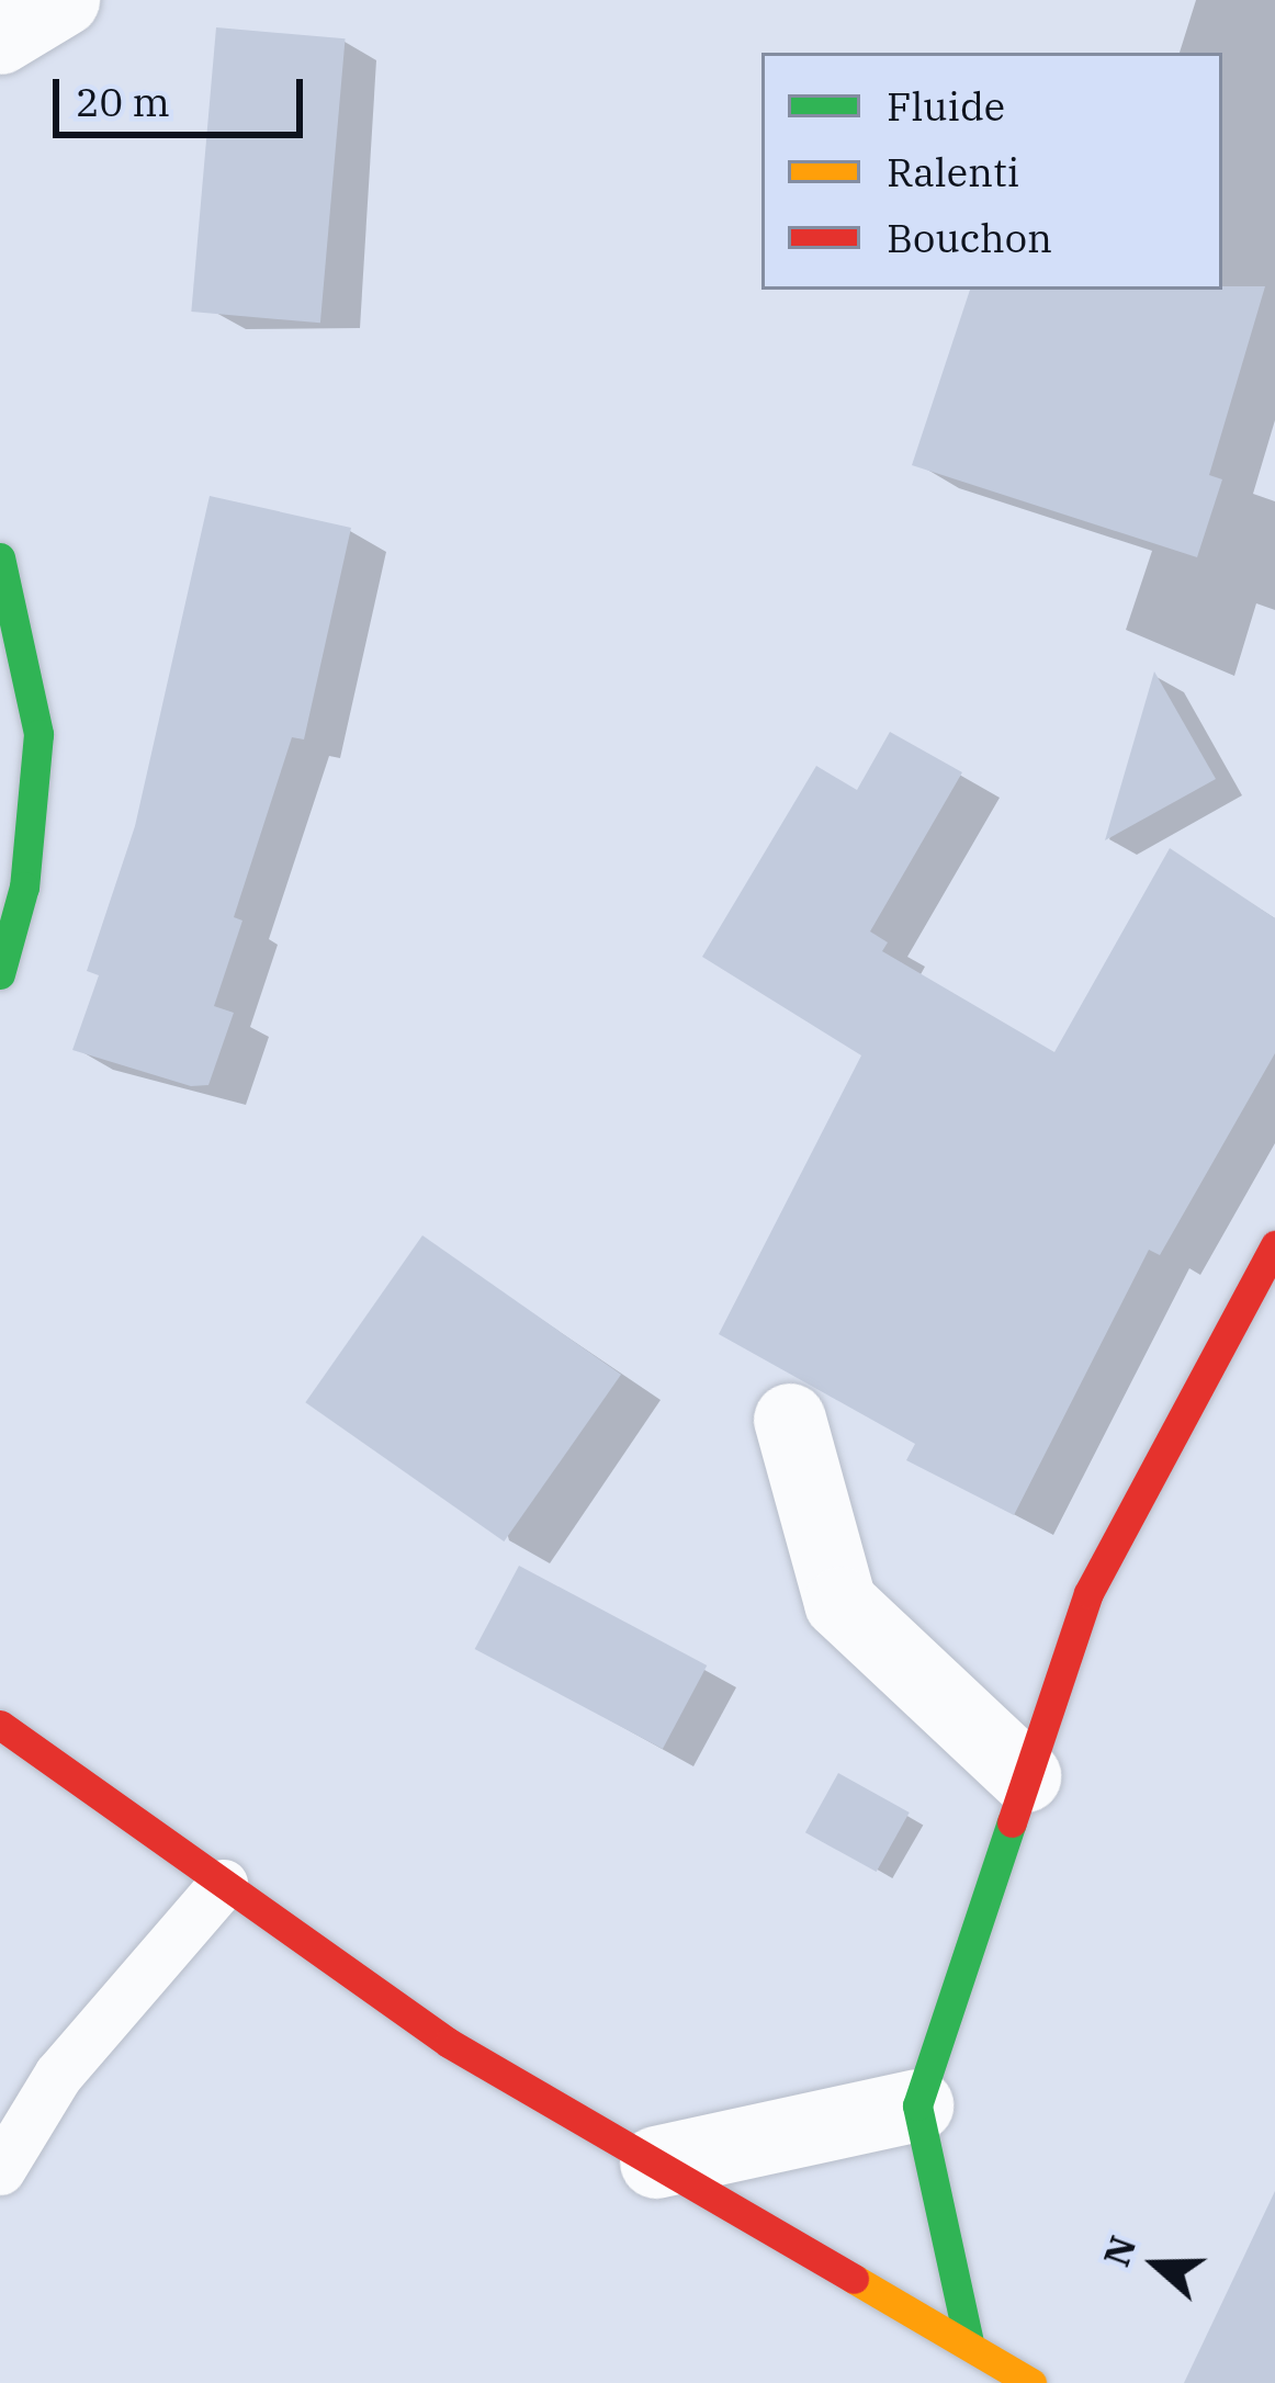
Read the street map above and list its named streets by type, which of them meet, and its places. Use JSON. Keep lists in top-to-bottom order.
{
  "legend": ["Fluide", "Ralenti", "Bouchon"],
  "scale_bar": "20 m",
  "north": "left"
}
